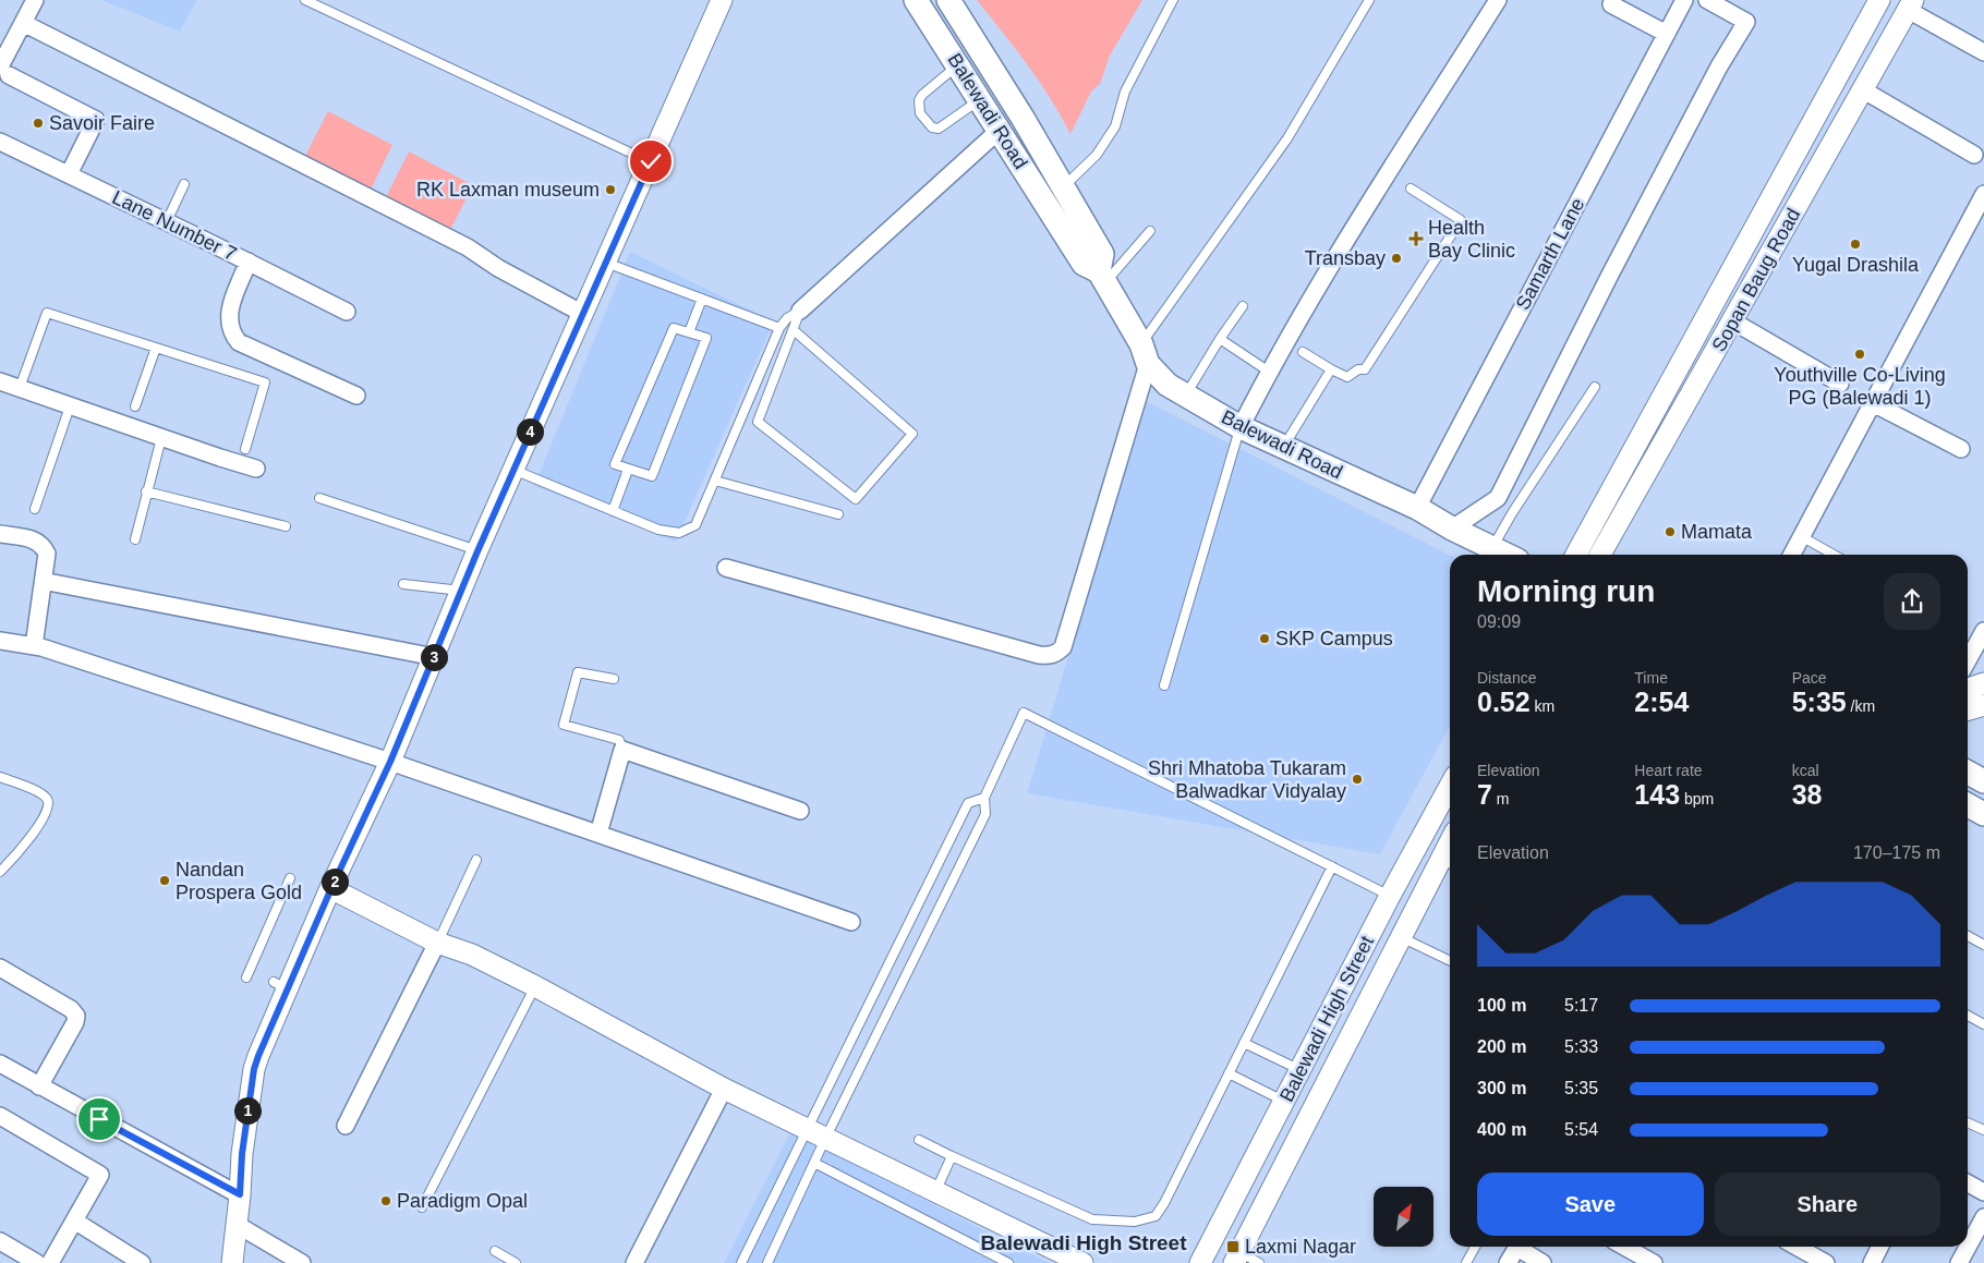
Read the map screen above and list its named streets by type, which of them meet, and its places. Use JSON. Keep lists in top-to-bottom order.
{
  "streets": {
    "main road": ["Balewadi Road"],
    "street": [
      "Lane Number 7",
      "Samarth Lane",
      "Sopan Baug Road",
      "Balewadi High Street"
    ]
  },
  "crossings": [
    ["Balewadi Road", "Samarth Lane"]
  ],
  "districts": ["Balewadi High Street"],
  "places": {
    "other": [
      "Savoir Faire",
      "RK Laxman museum",
      "Yugal Drashila",
      "Transbay",
      "Youthville Co-Living PG (Balewadi 1)",
      "Mamata",
      "SKP Campus",
      "Shri Mhatoba Tukaram Balwadkar Vidyalay",
      "Nandan Prospera Gold",
      "Paradigm Opal"
    ],
    "health": ["Health Bay Clinic"],
    "transit": ["Laxmi Nagar"]
  },
  "north": "top right",
  "page": {
    "pins": [
      "4",
      "3",
      "2",
      "1"
    ],
    "heading": ["Morning run", "09:09"],
    "stats": [
      ["Distance", "0.52 km"],
      ["Time", "2:54"],
      ["Pace", "5:35 /km"],
      ["Elevation", "7 m"],
      ["Heart rate", "143 bpm"],
      ["kcal", "38"]
    ],
    "chart": ["Elevation", "170–175 m"],
    "list": [
      {
        "name": "100 m",
        "note": "5:17"
      },
      {
        "name": "200 m",
        "note": "5:33"
      },
      {
        "name": "300 m",
        "note": "5:35"
      },
      {
        "name": "400 m",
        "note": "5:54"
      }
    ],
    "buttons": ["Save", "Share"]
  }
}
